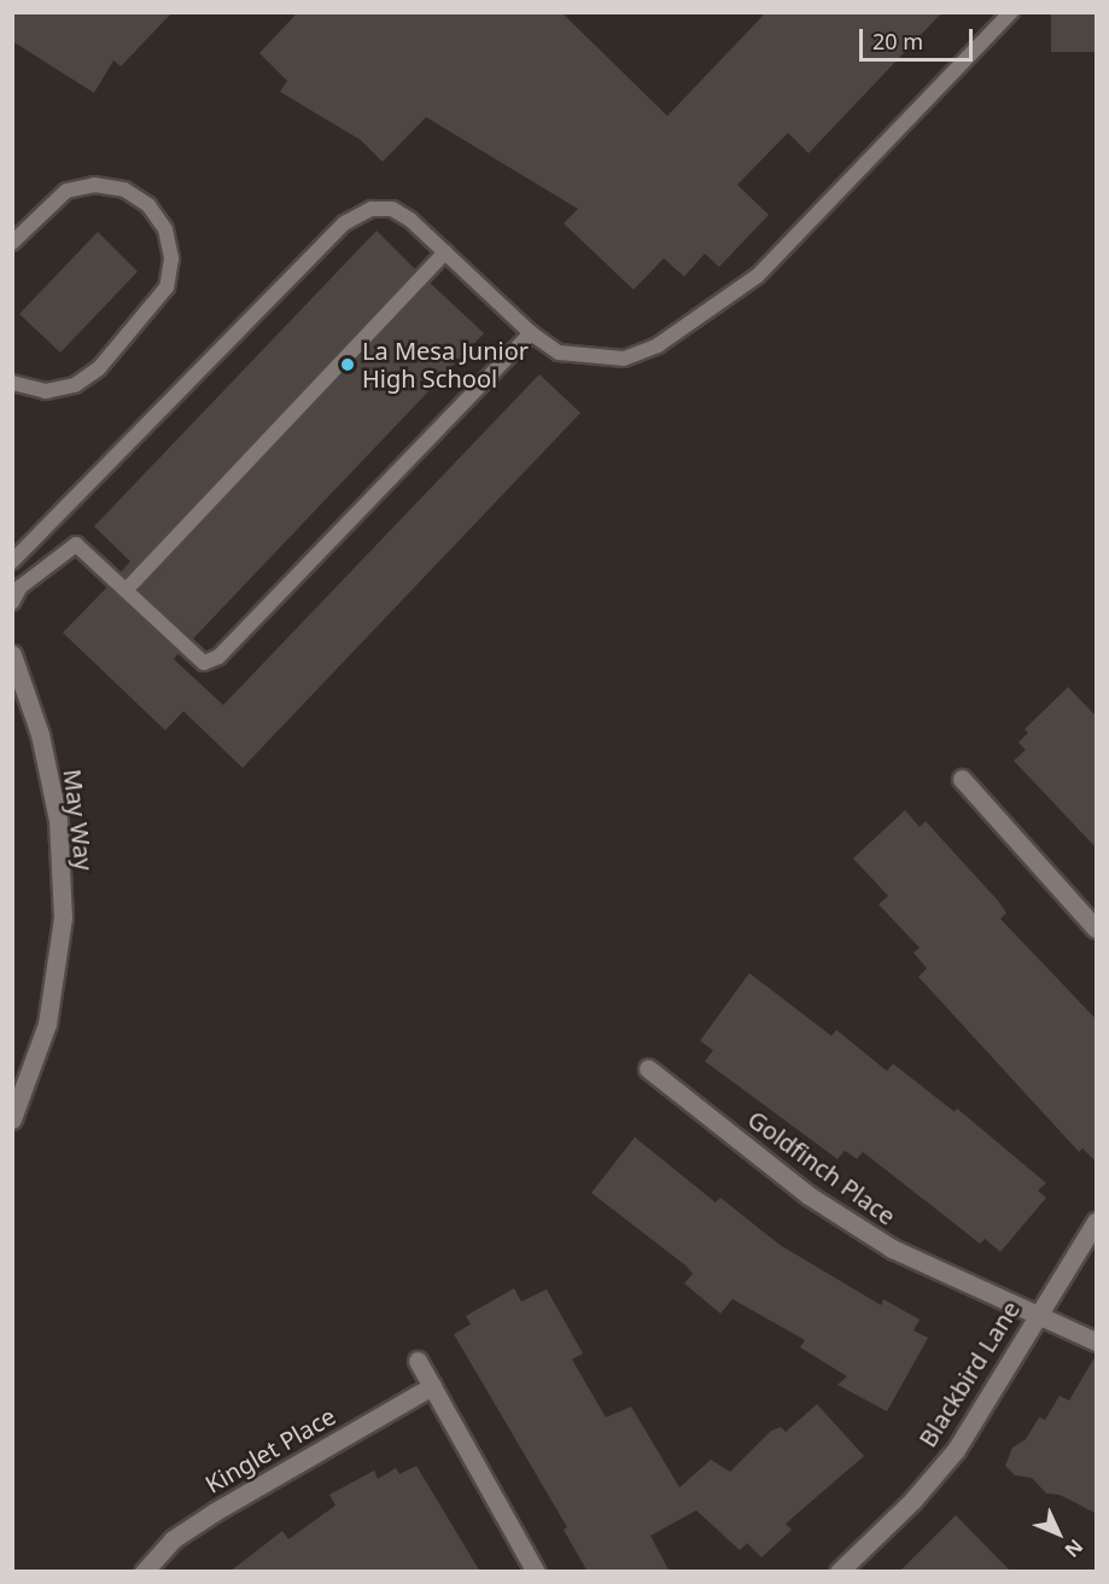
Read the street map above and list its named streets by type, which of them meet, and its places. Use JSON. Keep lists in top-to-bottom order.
{
  "streets": {
    "street": [
      "May Way",
      "Goldfinch Place",
      "Blackbird Lane",
      "Kinglet Place"
    ]
  },
  "crossings": [
    ["Goldfinch Place", "Blackbird Lane"]
  ],
  "places": ["La Mesa Junior High School"],
  "scale_bar": "20 m",
  "north": "bottom right"
}
